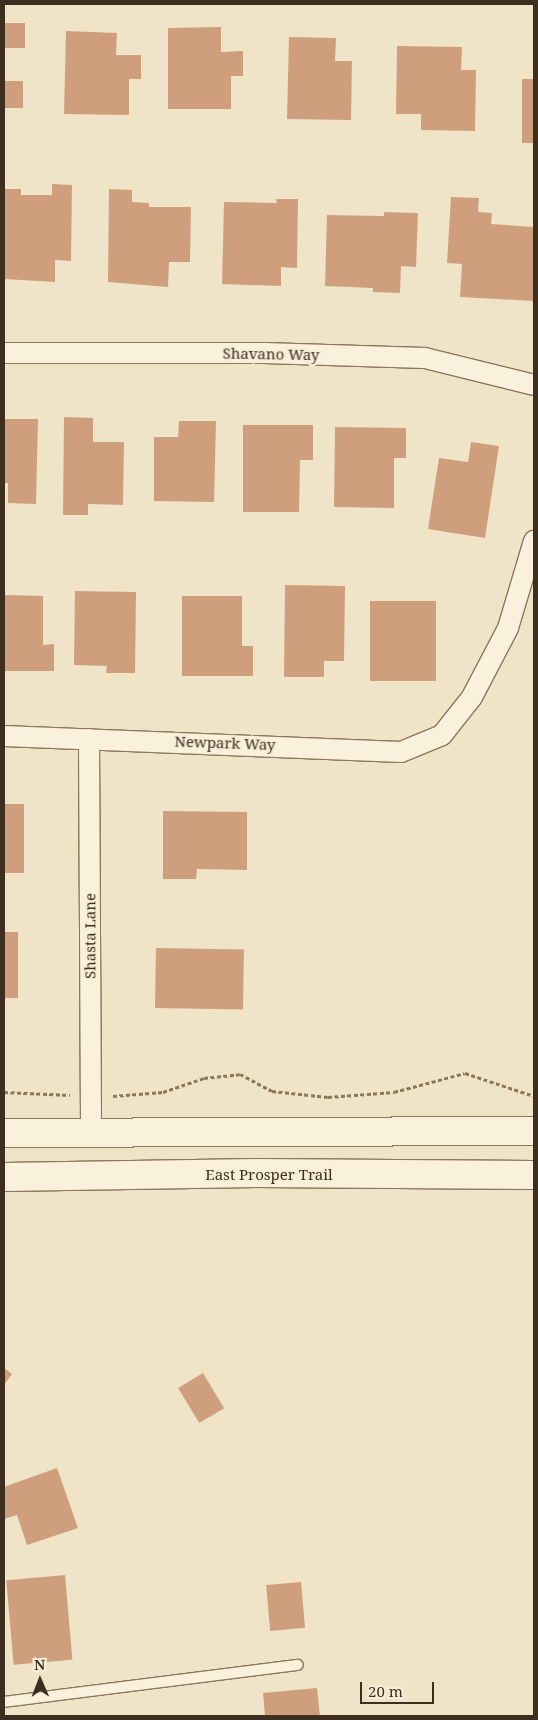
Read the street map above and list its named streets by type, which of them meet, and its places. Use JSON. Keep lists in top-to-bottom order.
{
  "streets": {
    "main road": ["East Prosper Trail"],
    "street": ["Shavano Way", "Newpark Way", "Shasta Lane"]
  },
  "crossings": [
    ["Newpark Way", "Shasta Lane"]
  ],
  "scale_bar": "20 m",
  "north": "top"
}
